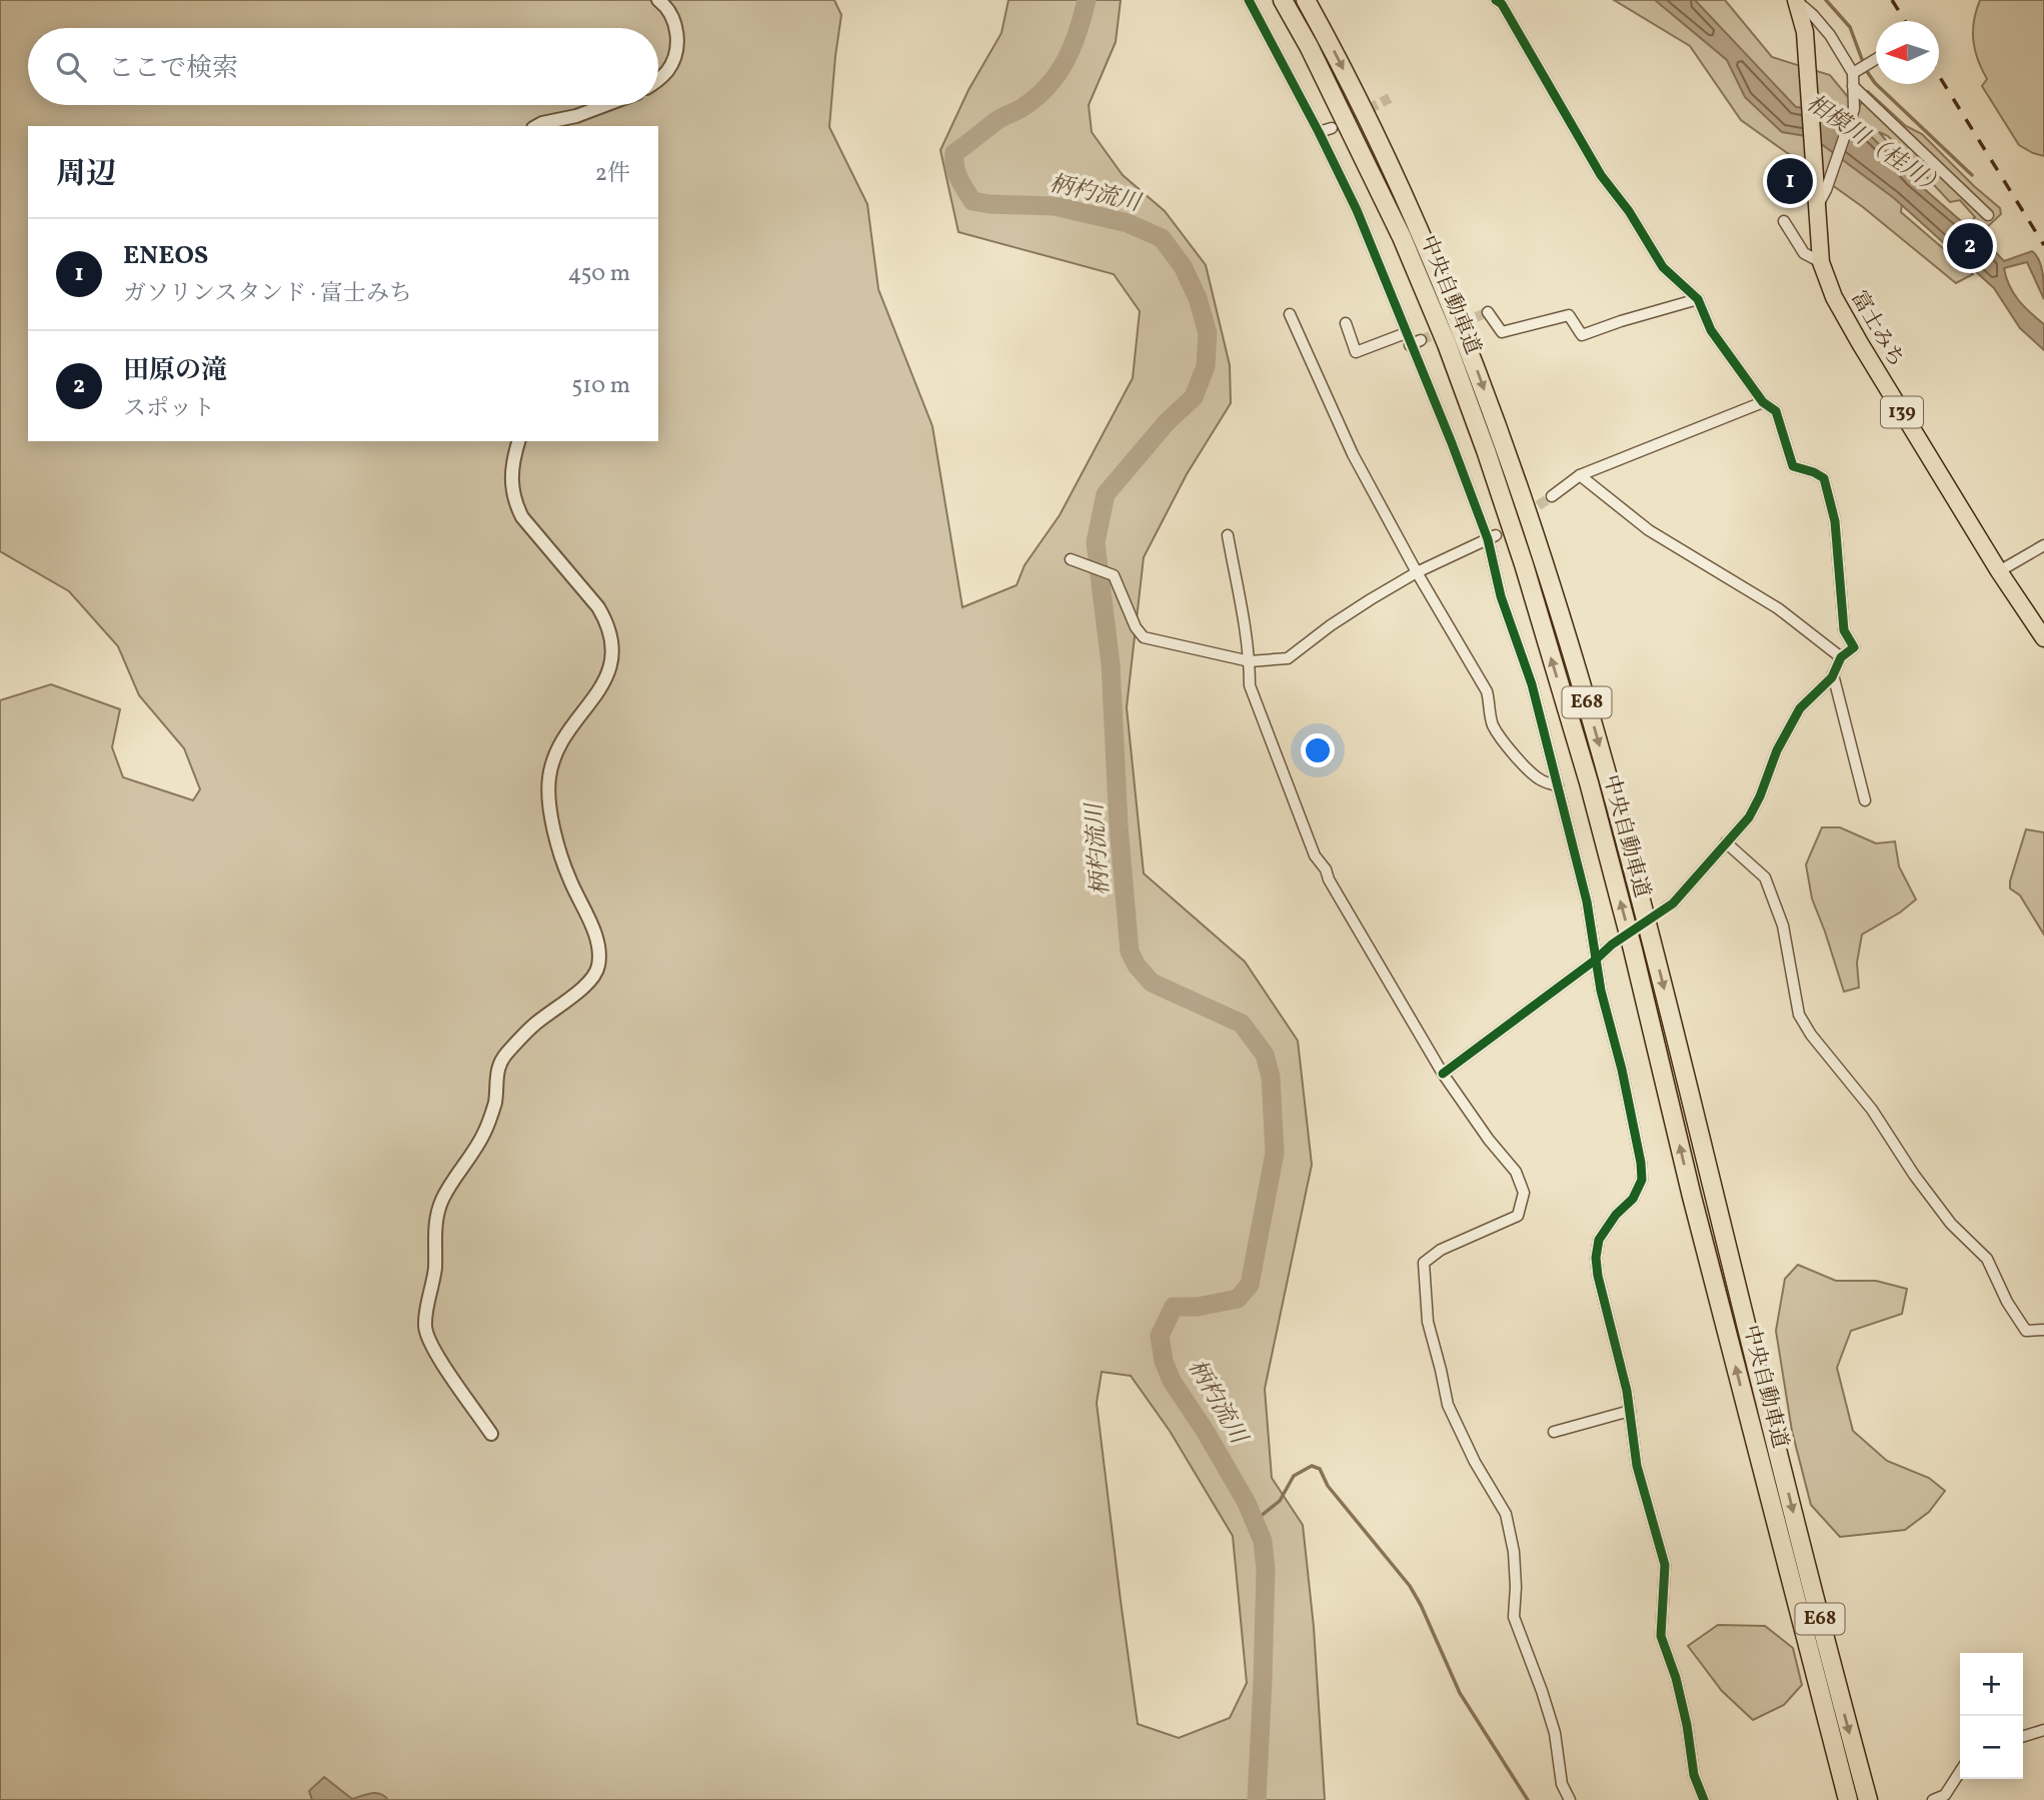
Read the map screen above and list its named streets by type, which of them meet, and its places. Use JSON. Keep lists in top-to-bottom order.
{
  "streets": {
    "highway": [
      "中央自動車道",
      "富士みち",
      "139",
      "E68"
    ]
  },
  "water": ["相模川（桂川）", "柄杓流川"],
  "north": "left",
  "page": {
    "search": "ここで検索",
    "heading": ["周辺", "2件"],
    "pins": ["1", "2"],
    "list": [
      {
        "mark": "1",
        "name": "ENEOS",
        "note": "ガソリンスタンド · 富士みち",
        "value": "450 m"
      },
      {
        "mark": "2",
        "name": "田原の滝",
        "note": "スポット",
        "value": "510 m"
      }
    ],
    "map_buttons": ["+", "−"]
  }
}
